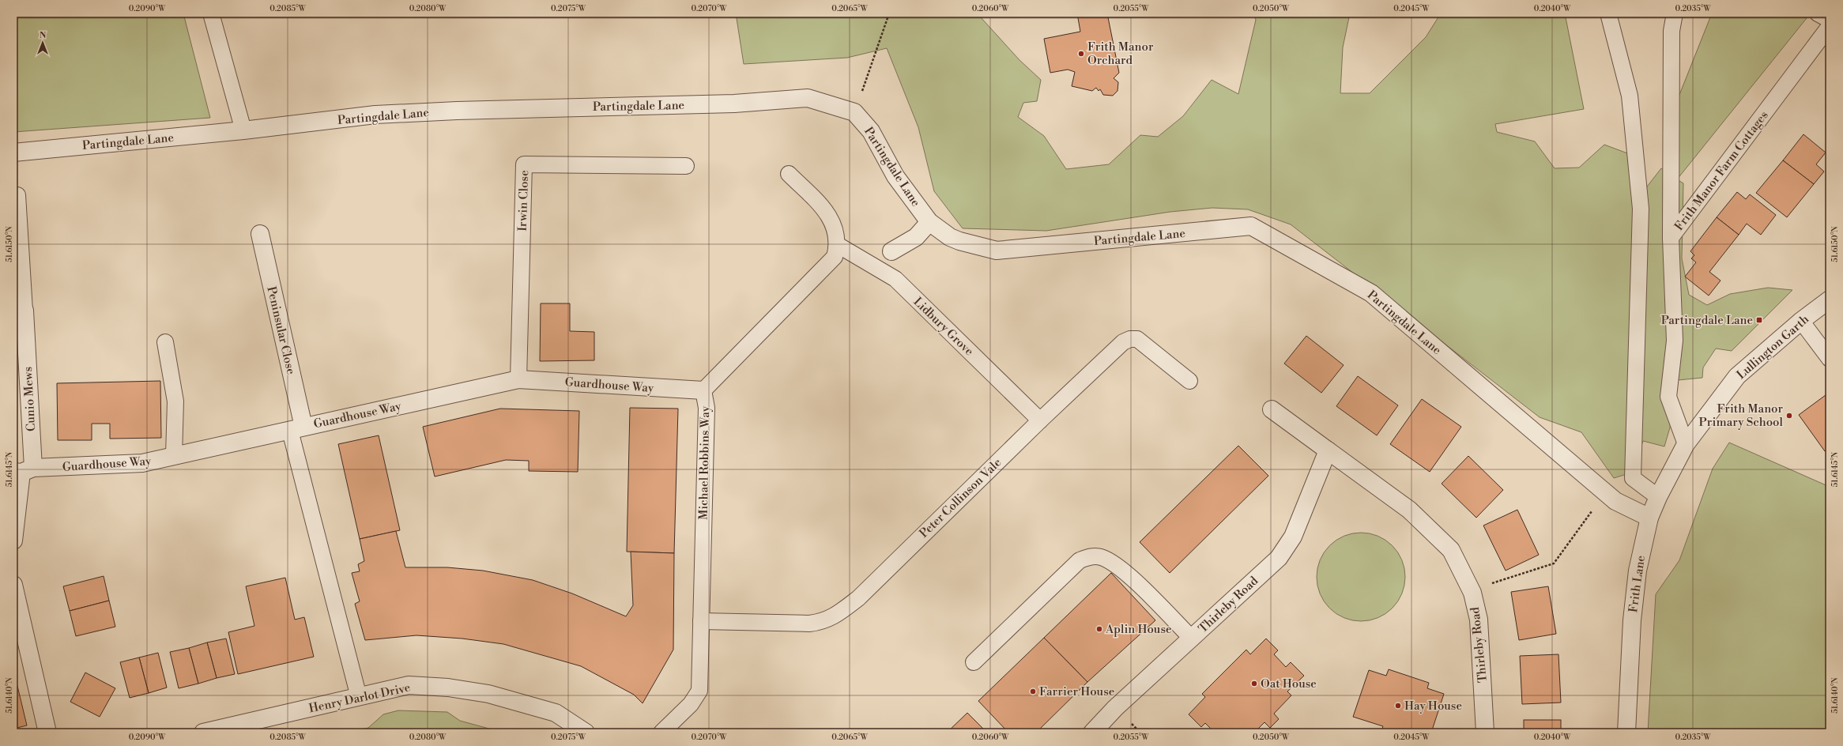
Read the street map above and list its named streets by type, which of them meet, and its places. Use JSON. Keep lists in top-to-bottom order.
{
  "streets": {
    "street": [
      "Partingdale Lane",
      "Peninsular Close",
      "Lullington Garth",
      "Guardhouse Way",
      "Cunio Mews",
      "Frith Lane",
      "Thirleby Road",
      "Henry Darlot Drive"
    ],
    "lane": [
      "Frith Manor Farm Cottages",
      "Irwin Close",
      "Lidbury Grove",
      "Michael Robbins Way",
      "Peter Collinson Vale"
    ]
  },
  "crossings": [
    ["Partingdale Lane", "Frith Lane"],
    ["Frith Manor Farm Cottages", "Lullington Garth"],
    ["Frith Manor Farm Cottages", "Frith Lane"],
    ["Irwin Close", "Guardhouse Way"],
    ["Lidbury Grove", "Michael Robbins Way"],
    ["Lidbury Grove", "Peter Collinson Vale"],
    ["Peninsular Close", "Guardhouse Way"],
    ["Lullington Garth", "Frith Lane"],
    ["Guardhouse Way", "Cunio Mews"],
    ["Guardhouse Way", "Michael Robbins Way"],
    ["Michael Robbins Way", "Peter Collinson Vale"]
  ],
  "places": {
    "other": [
      "Frith Manor Orchard",
      "Frith Manor Primary School",
      "Aplin House",
      "Oat House",
      "Farrier House",
      "Hay House"
    ],
    "transit": ["Partingdale Lane"]
  },
  "north": "top",
  "coordinates": [
    "0.2090°W",
    "0.2085°W",
    "0.2080°W",
    "0.2075°W",
    "0.2070°W",
    "0.2065°W",
    "0.2060°W",
    "0.2055°W",
    "0.2050°W",
    "0.2045°W",
    "0.2040°W",
    "0.2035°W",
    "51.6150°N",
    "51.6145°N",
    "51.6140°N"
  ]
}
